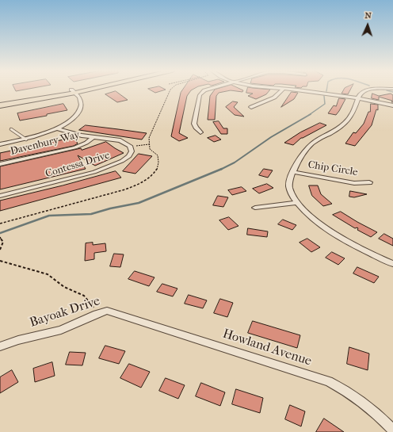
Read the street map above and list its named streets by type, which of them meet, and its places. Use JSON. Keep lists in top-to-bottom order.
{
  "streets": {
    "street": [
      "Davenbury Way",
      "Contessa Drive",
      "Chip Circle",
      "Bayoak Drive",
      "Howland Avenue"
    ]
  },
  "crossings": [
    ["Davenbury Way", "Contessa Drive"],
    ["Bayoak Drive", "Howland Avenue"]
  ],
  "north": "top"
}
